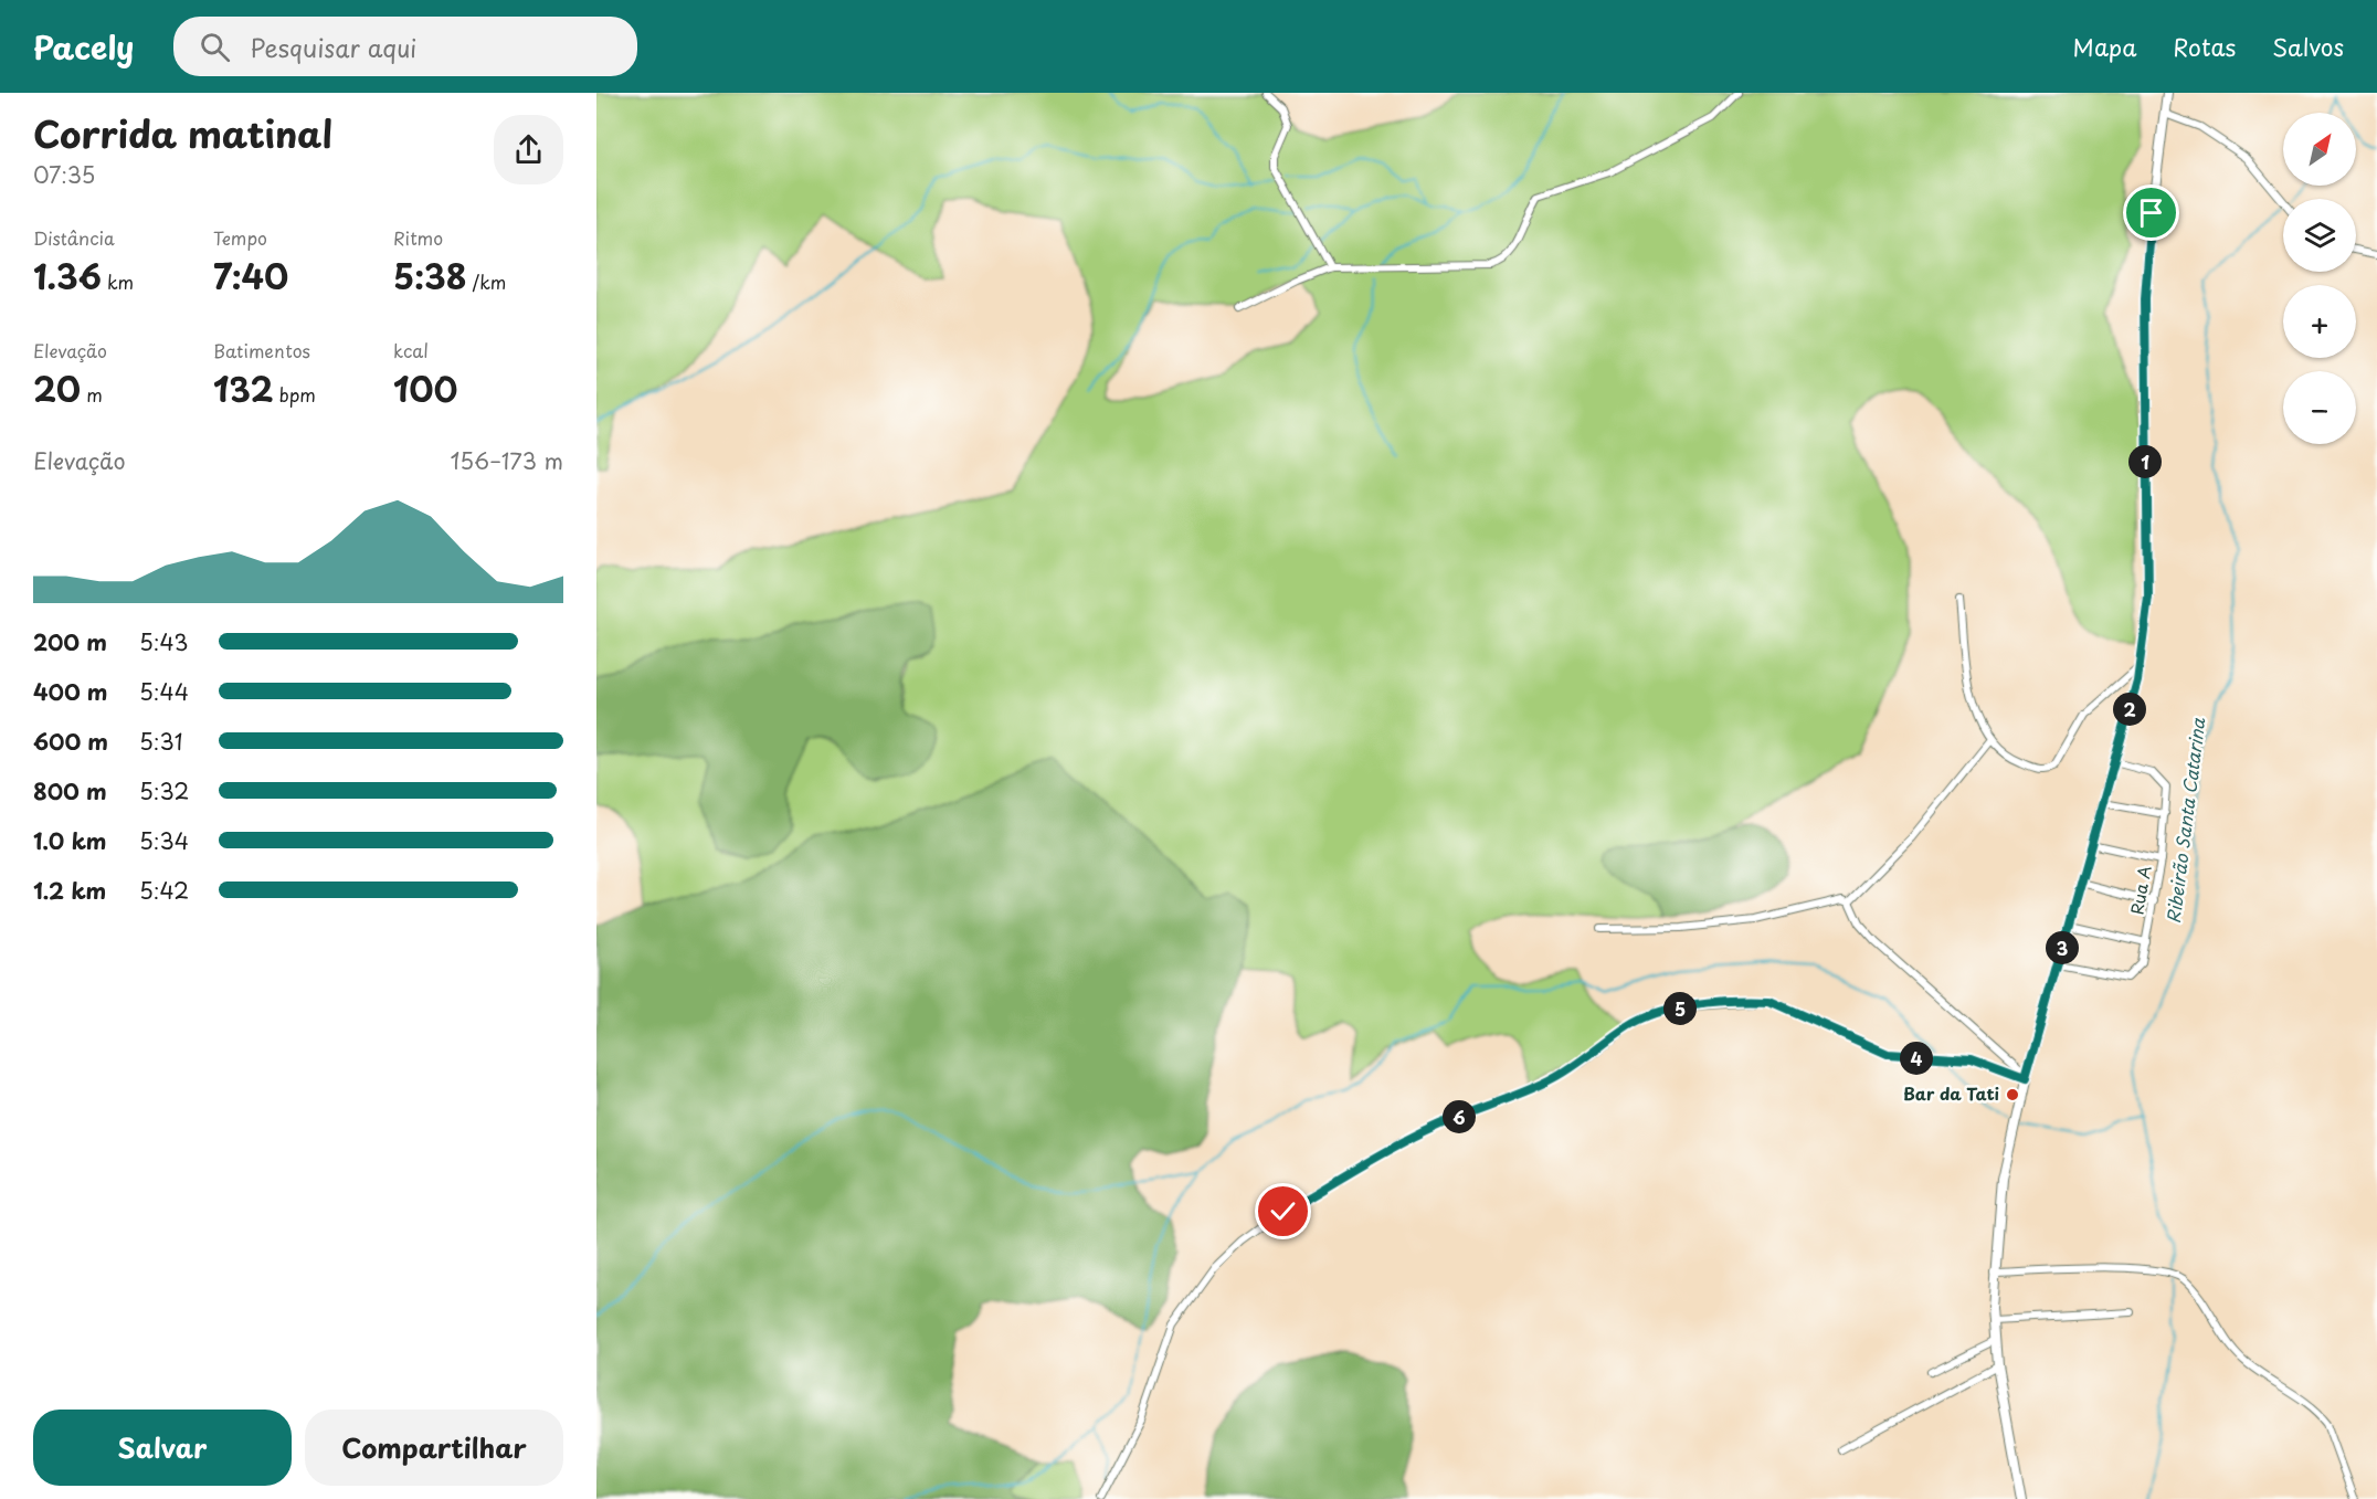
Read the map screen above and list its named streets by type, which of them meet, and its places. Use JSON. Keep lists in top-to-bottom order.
{
  "streets": {
    "street": ["Rua A"]
  },
  "water": ["Ribeirão Santa Catarina"],
  "places": ["Bar da Tati"],
  "north": "top right",
  "page": {
    "header": "Pacely",
    "search": "Pesquisar aqui",
    "nav": ["Mapa", "Rotas", "Salvos"],
    "heading": ["Corrida matinal", "07:35"],
    "map_buttons": ["+", "−"],
    "stats": [
      ["Distância", "1.36 km"],
      ["Tempo", "7:40"],
      ["Ritmo", "5:38 /km"],
      ["Elevação", "20 m"],
      ["Batimentos", "132 bpm"],
      ["kcal", "100"]
    ],
    "chart": ["Elevação", "156–173 m"],
    "pins": [
      "1",
      "2",
      "3",
      "5",
      "4",
      "6"
    ],
    "list": [
      {
        "name": "200 m",
        "note": "5:43"
      },
      {
        "name": "400 m",
        "note": "5:44"
      },
      {
        "name": "600 m",
        "note": "5:31"
      },
      {
        "name": "800 m",
        "note": "5:32"
      },
      {
        "name": "1.0 km",
        "note": "5:34"
      },
      {
        "name": "1.2 km",
        "note": "5:42"
      }
    ],
    "buttons": ["Salvar", "Compartilhar"]
  }
}
